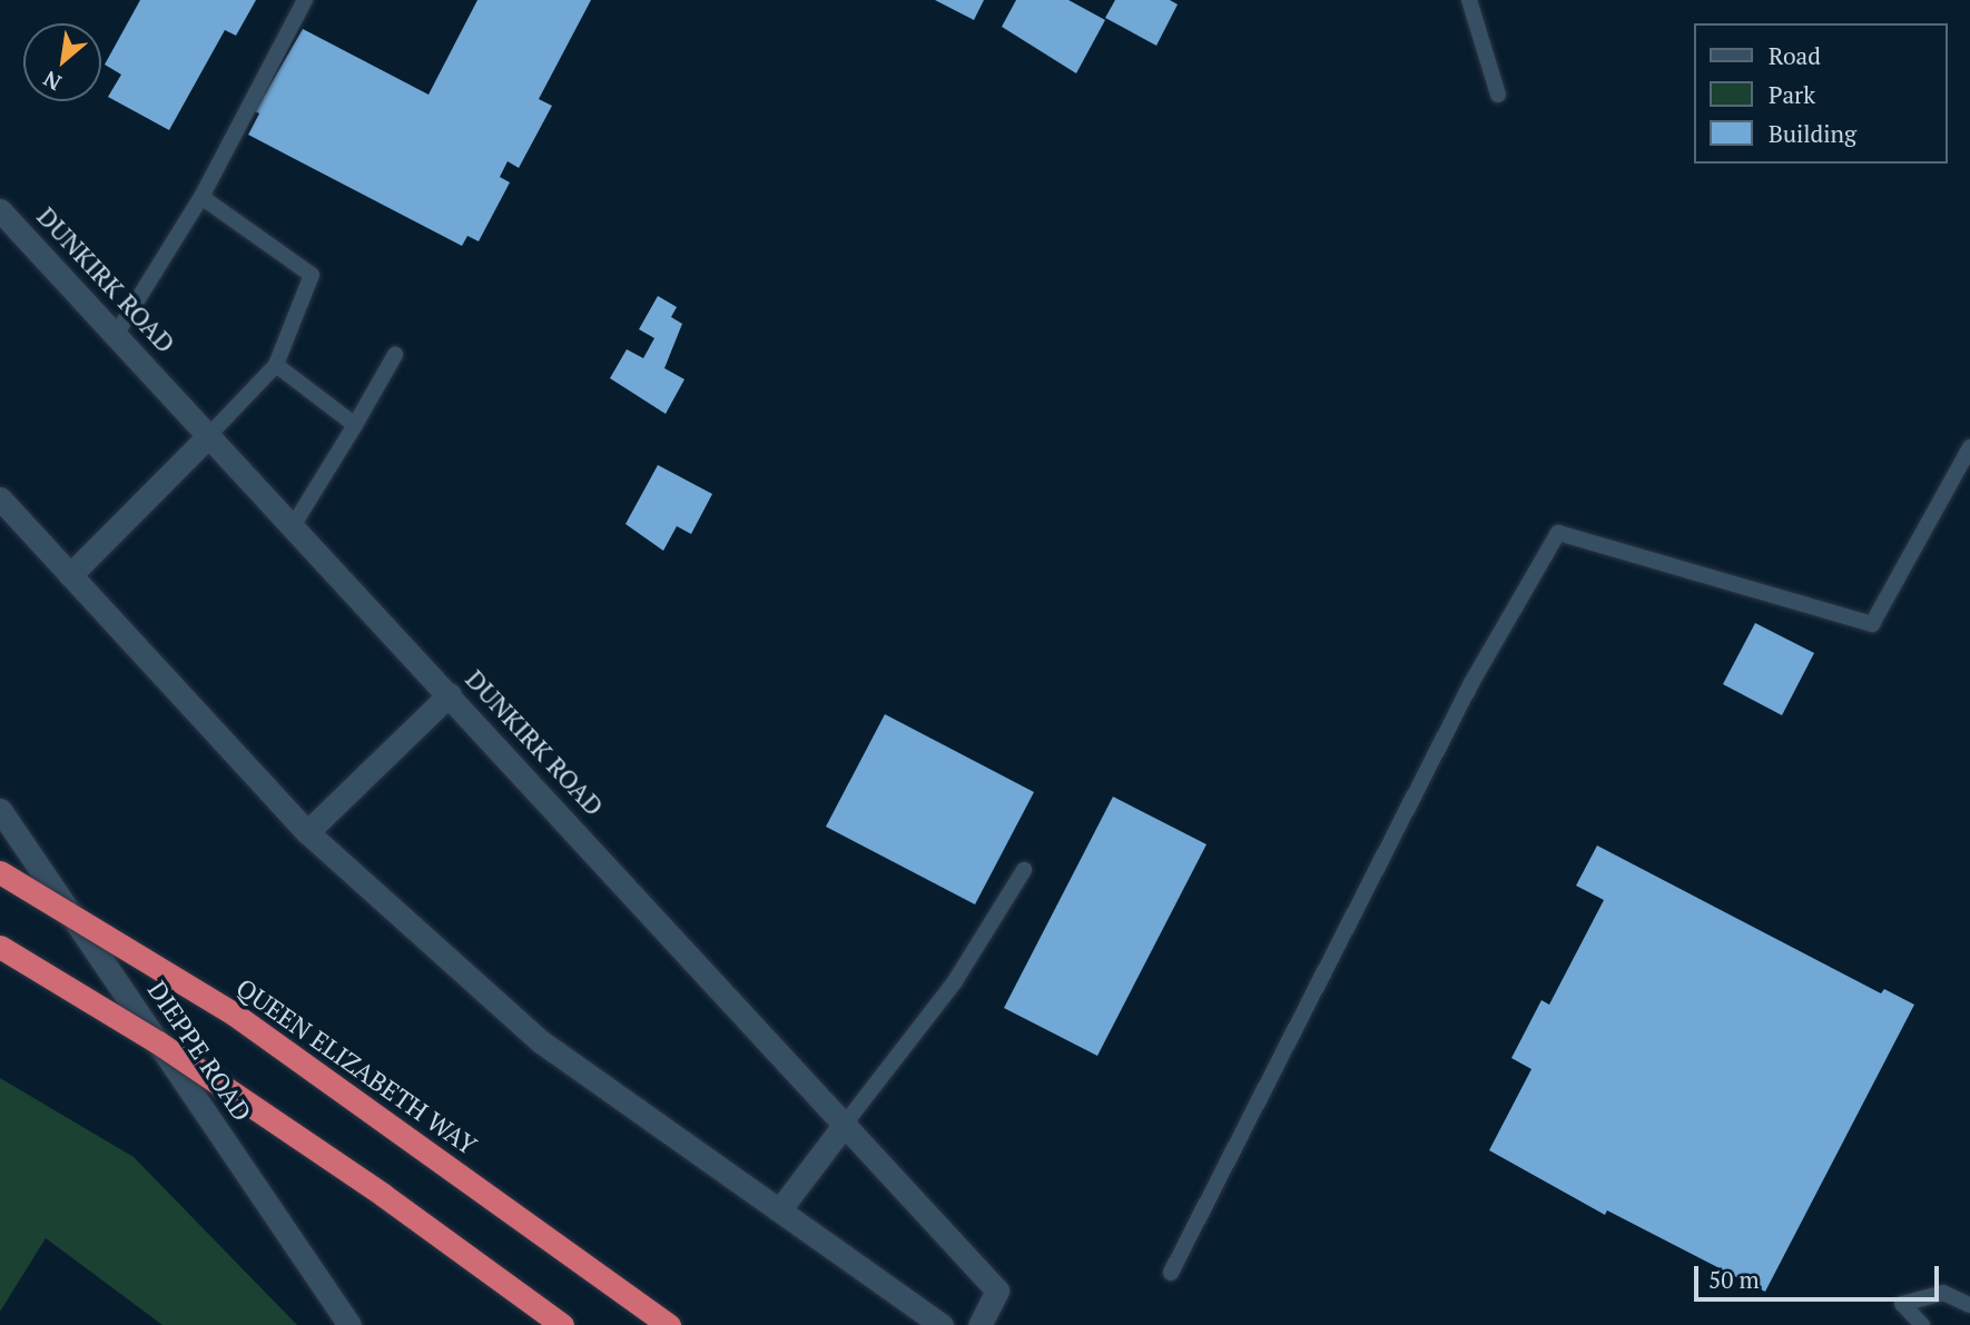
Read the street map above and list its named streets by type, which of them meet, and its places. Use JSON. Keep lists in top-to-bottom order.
{
  "streets": {
    "highway": ["QUEEN ELIZABETH WAY"],
    "street": ["DUNKIRK ROAD", "DIEPPE ROAD"]
  },
  "legend": ["Road", "Park", "Building"],
  "scale_bar": "50 m",
  "north": "bottom left"
}
